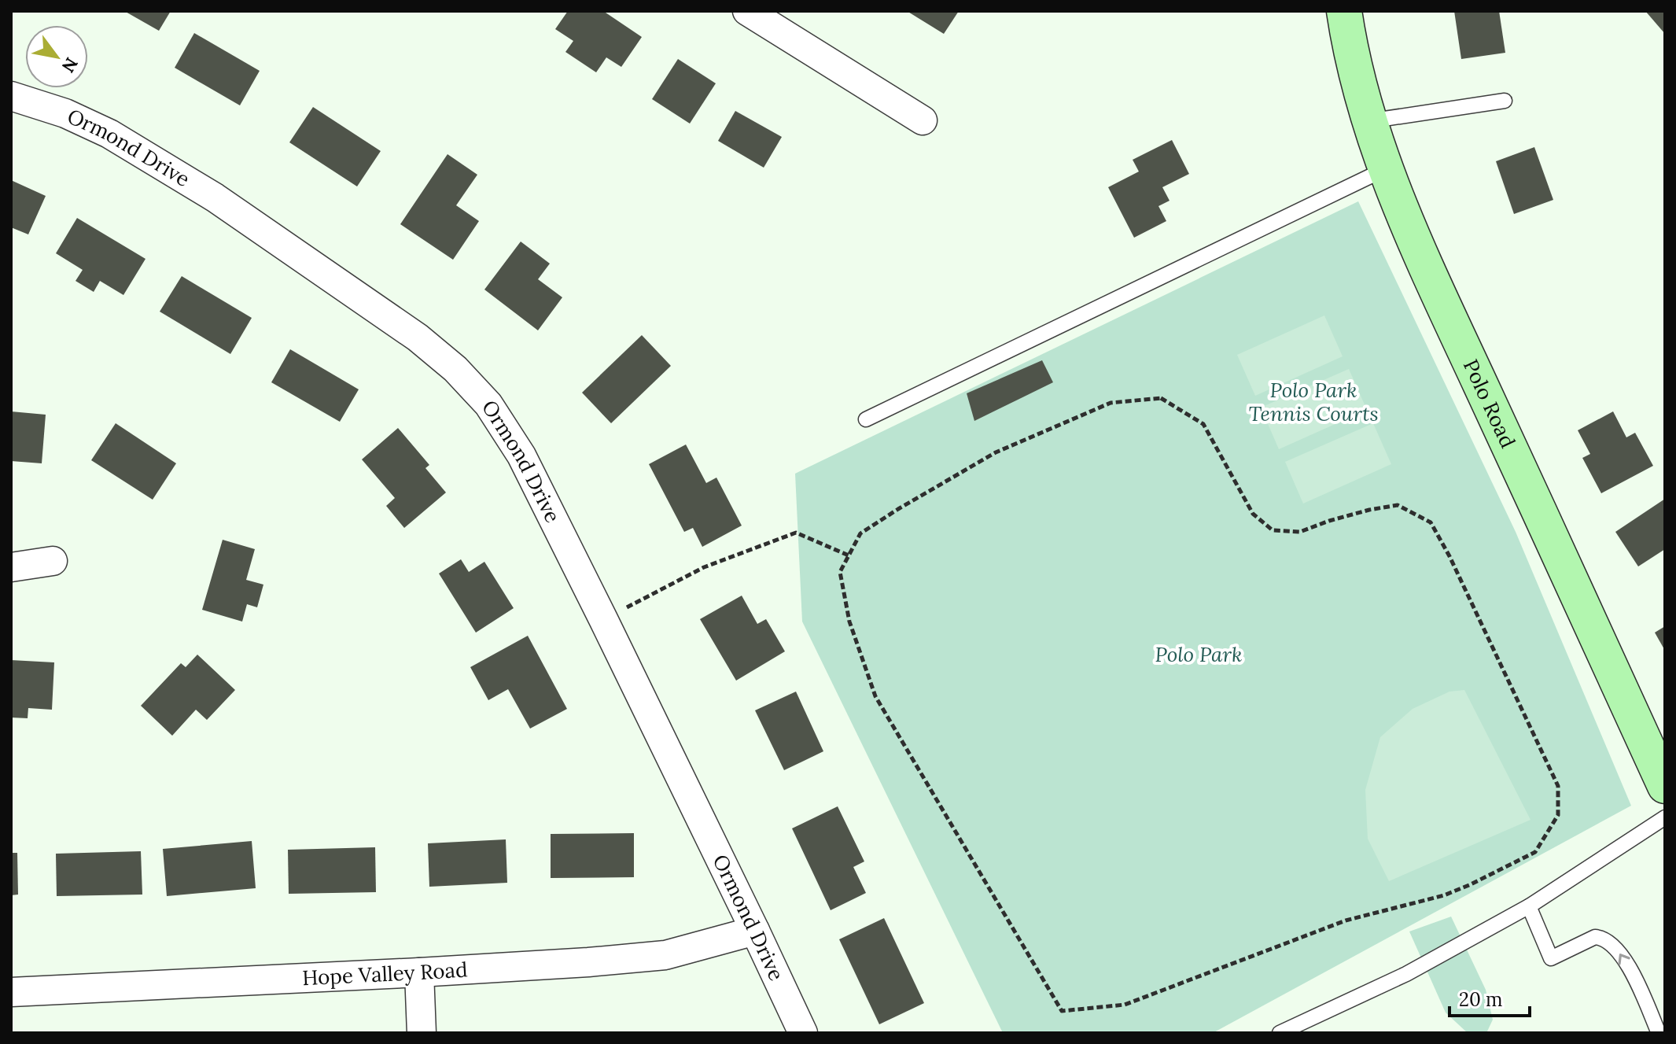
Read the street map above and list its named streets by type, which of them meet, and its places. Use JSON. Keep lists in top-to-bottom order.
{
  "streets": {
    "main road": ["Polo Road"],
    "street": ["Ormond Drive", "Hope Valley Road"]
  },
  "crossings": [
    ["Ormond Drive", "Hope Valley Road"]
  ],
  "parks": ["Polo Park Tennis Courts", "Polo Park"],
  "scale_bar": "20 m",
  "north": "bottom right"
}
